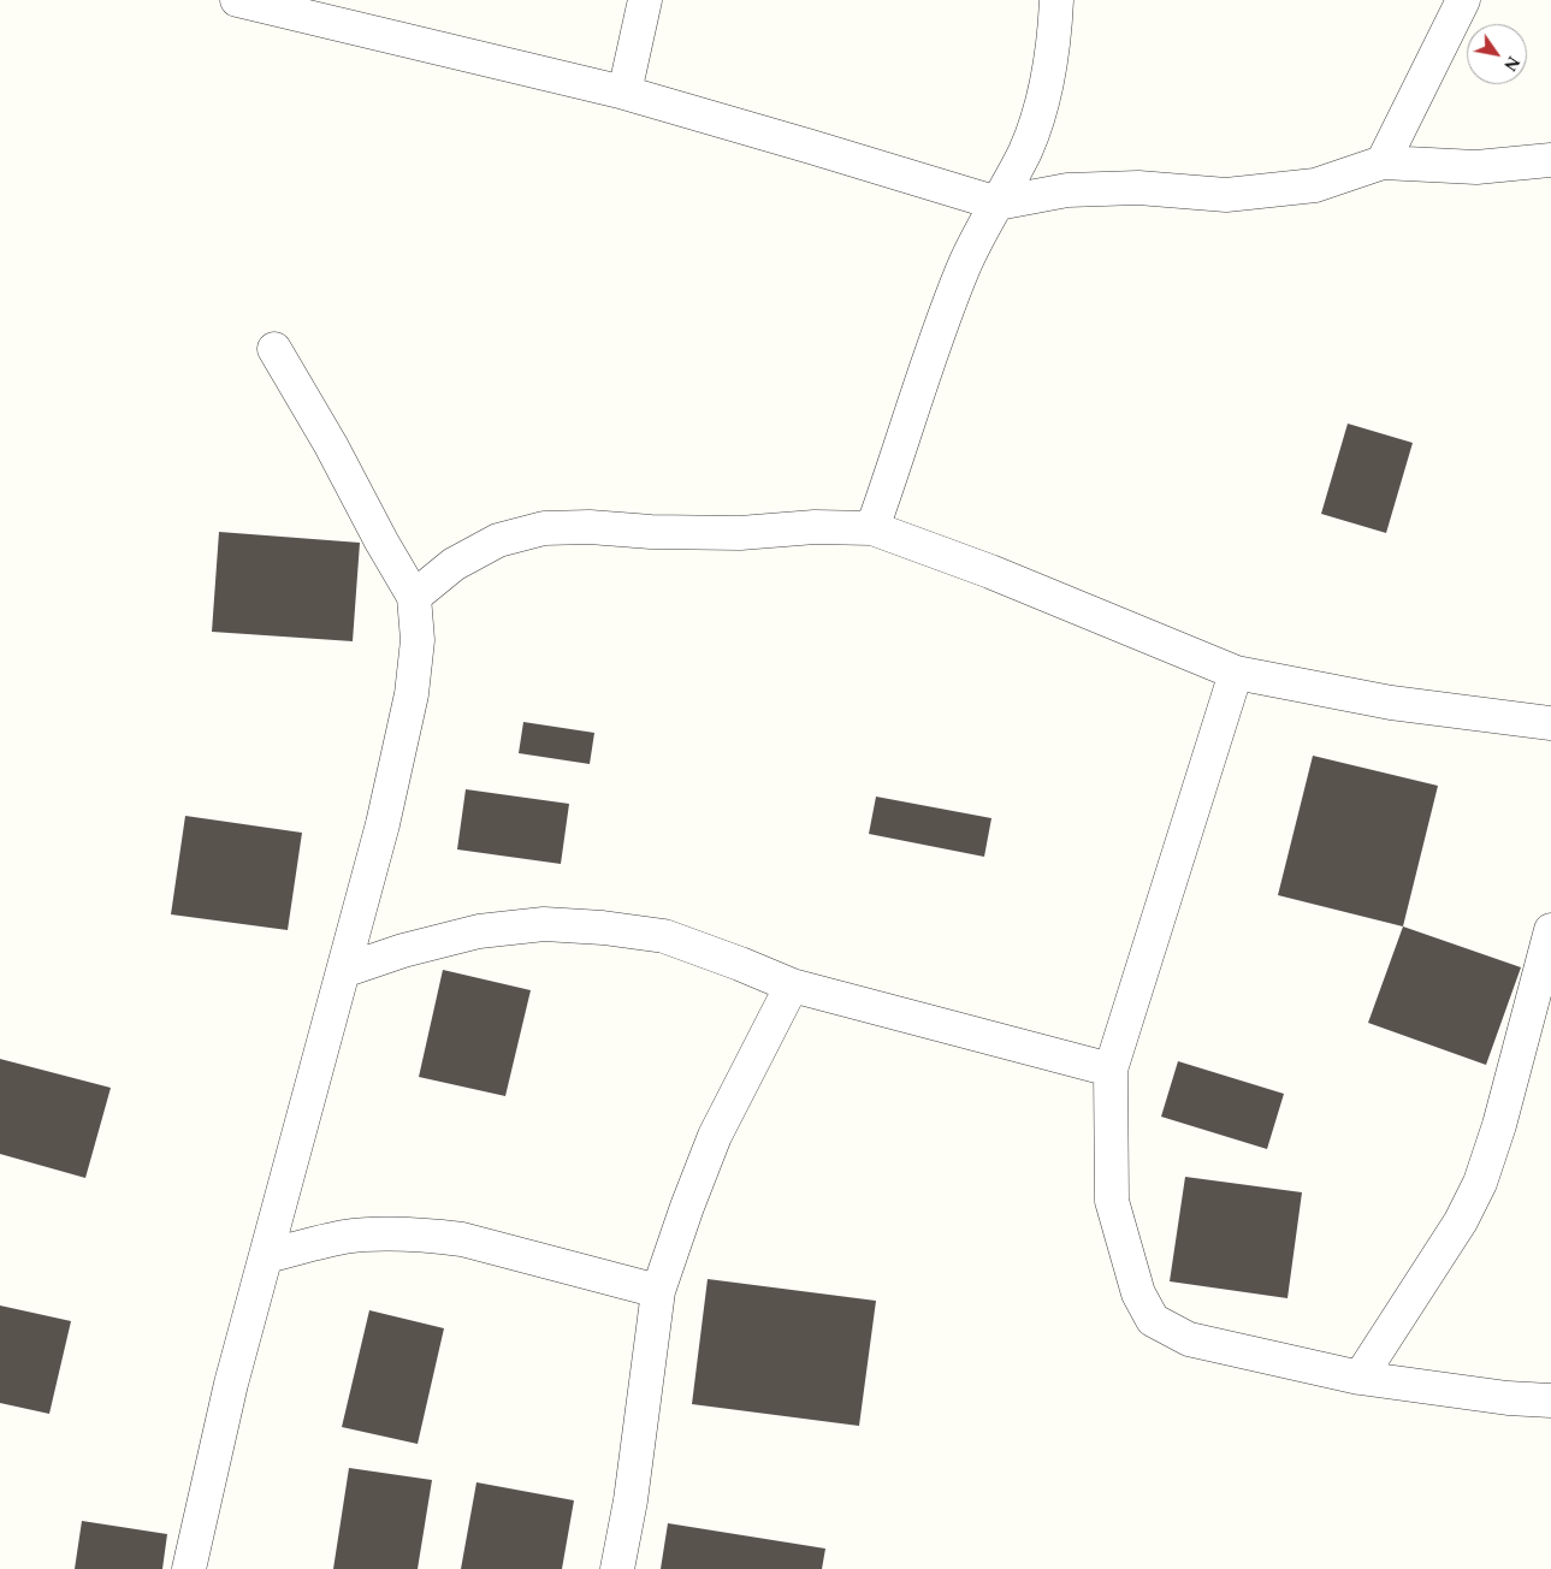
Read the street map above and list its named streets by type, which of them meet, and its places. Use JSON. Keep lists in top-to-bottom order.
{
  "north": "bottom right"
}
